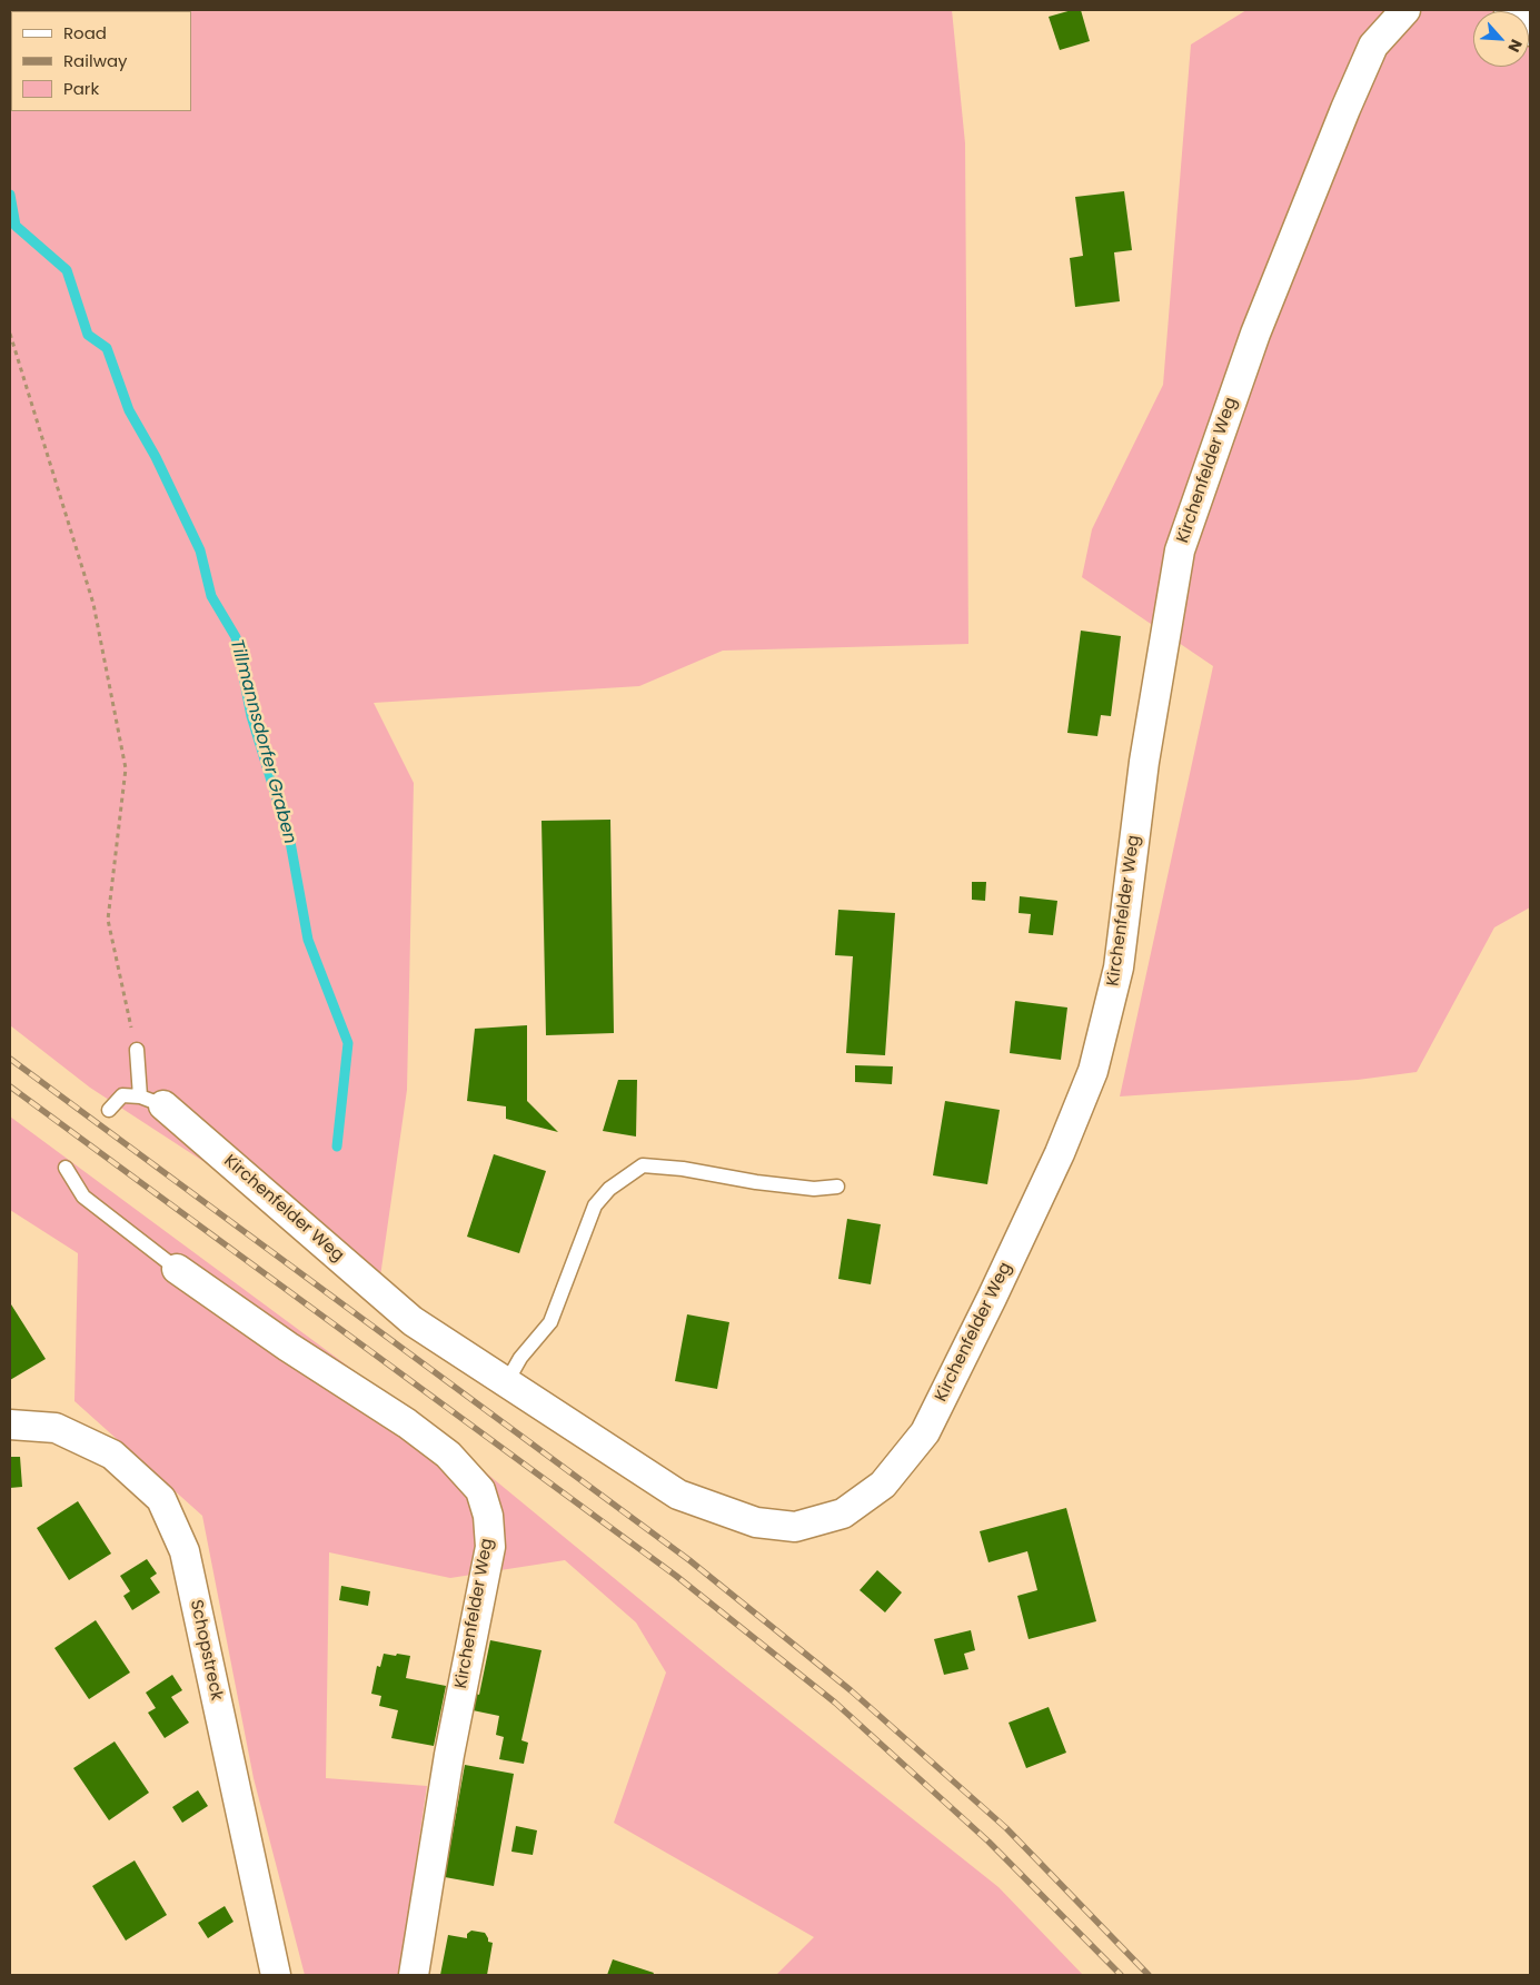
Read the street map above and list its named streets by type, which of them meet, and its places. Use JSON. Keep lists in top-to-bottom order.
{
  "streets": {
    "street": ["Kirchenfelder Weg", "Schopstreck"]
  },
  "water": ["Tillmannsdorfer Graben"],
  "legend": ["Road", "Railway", "Park"],
  "north": "bottom right"
}
